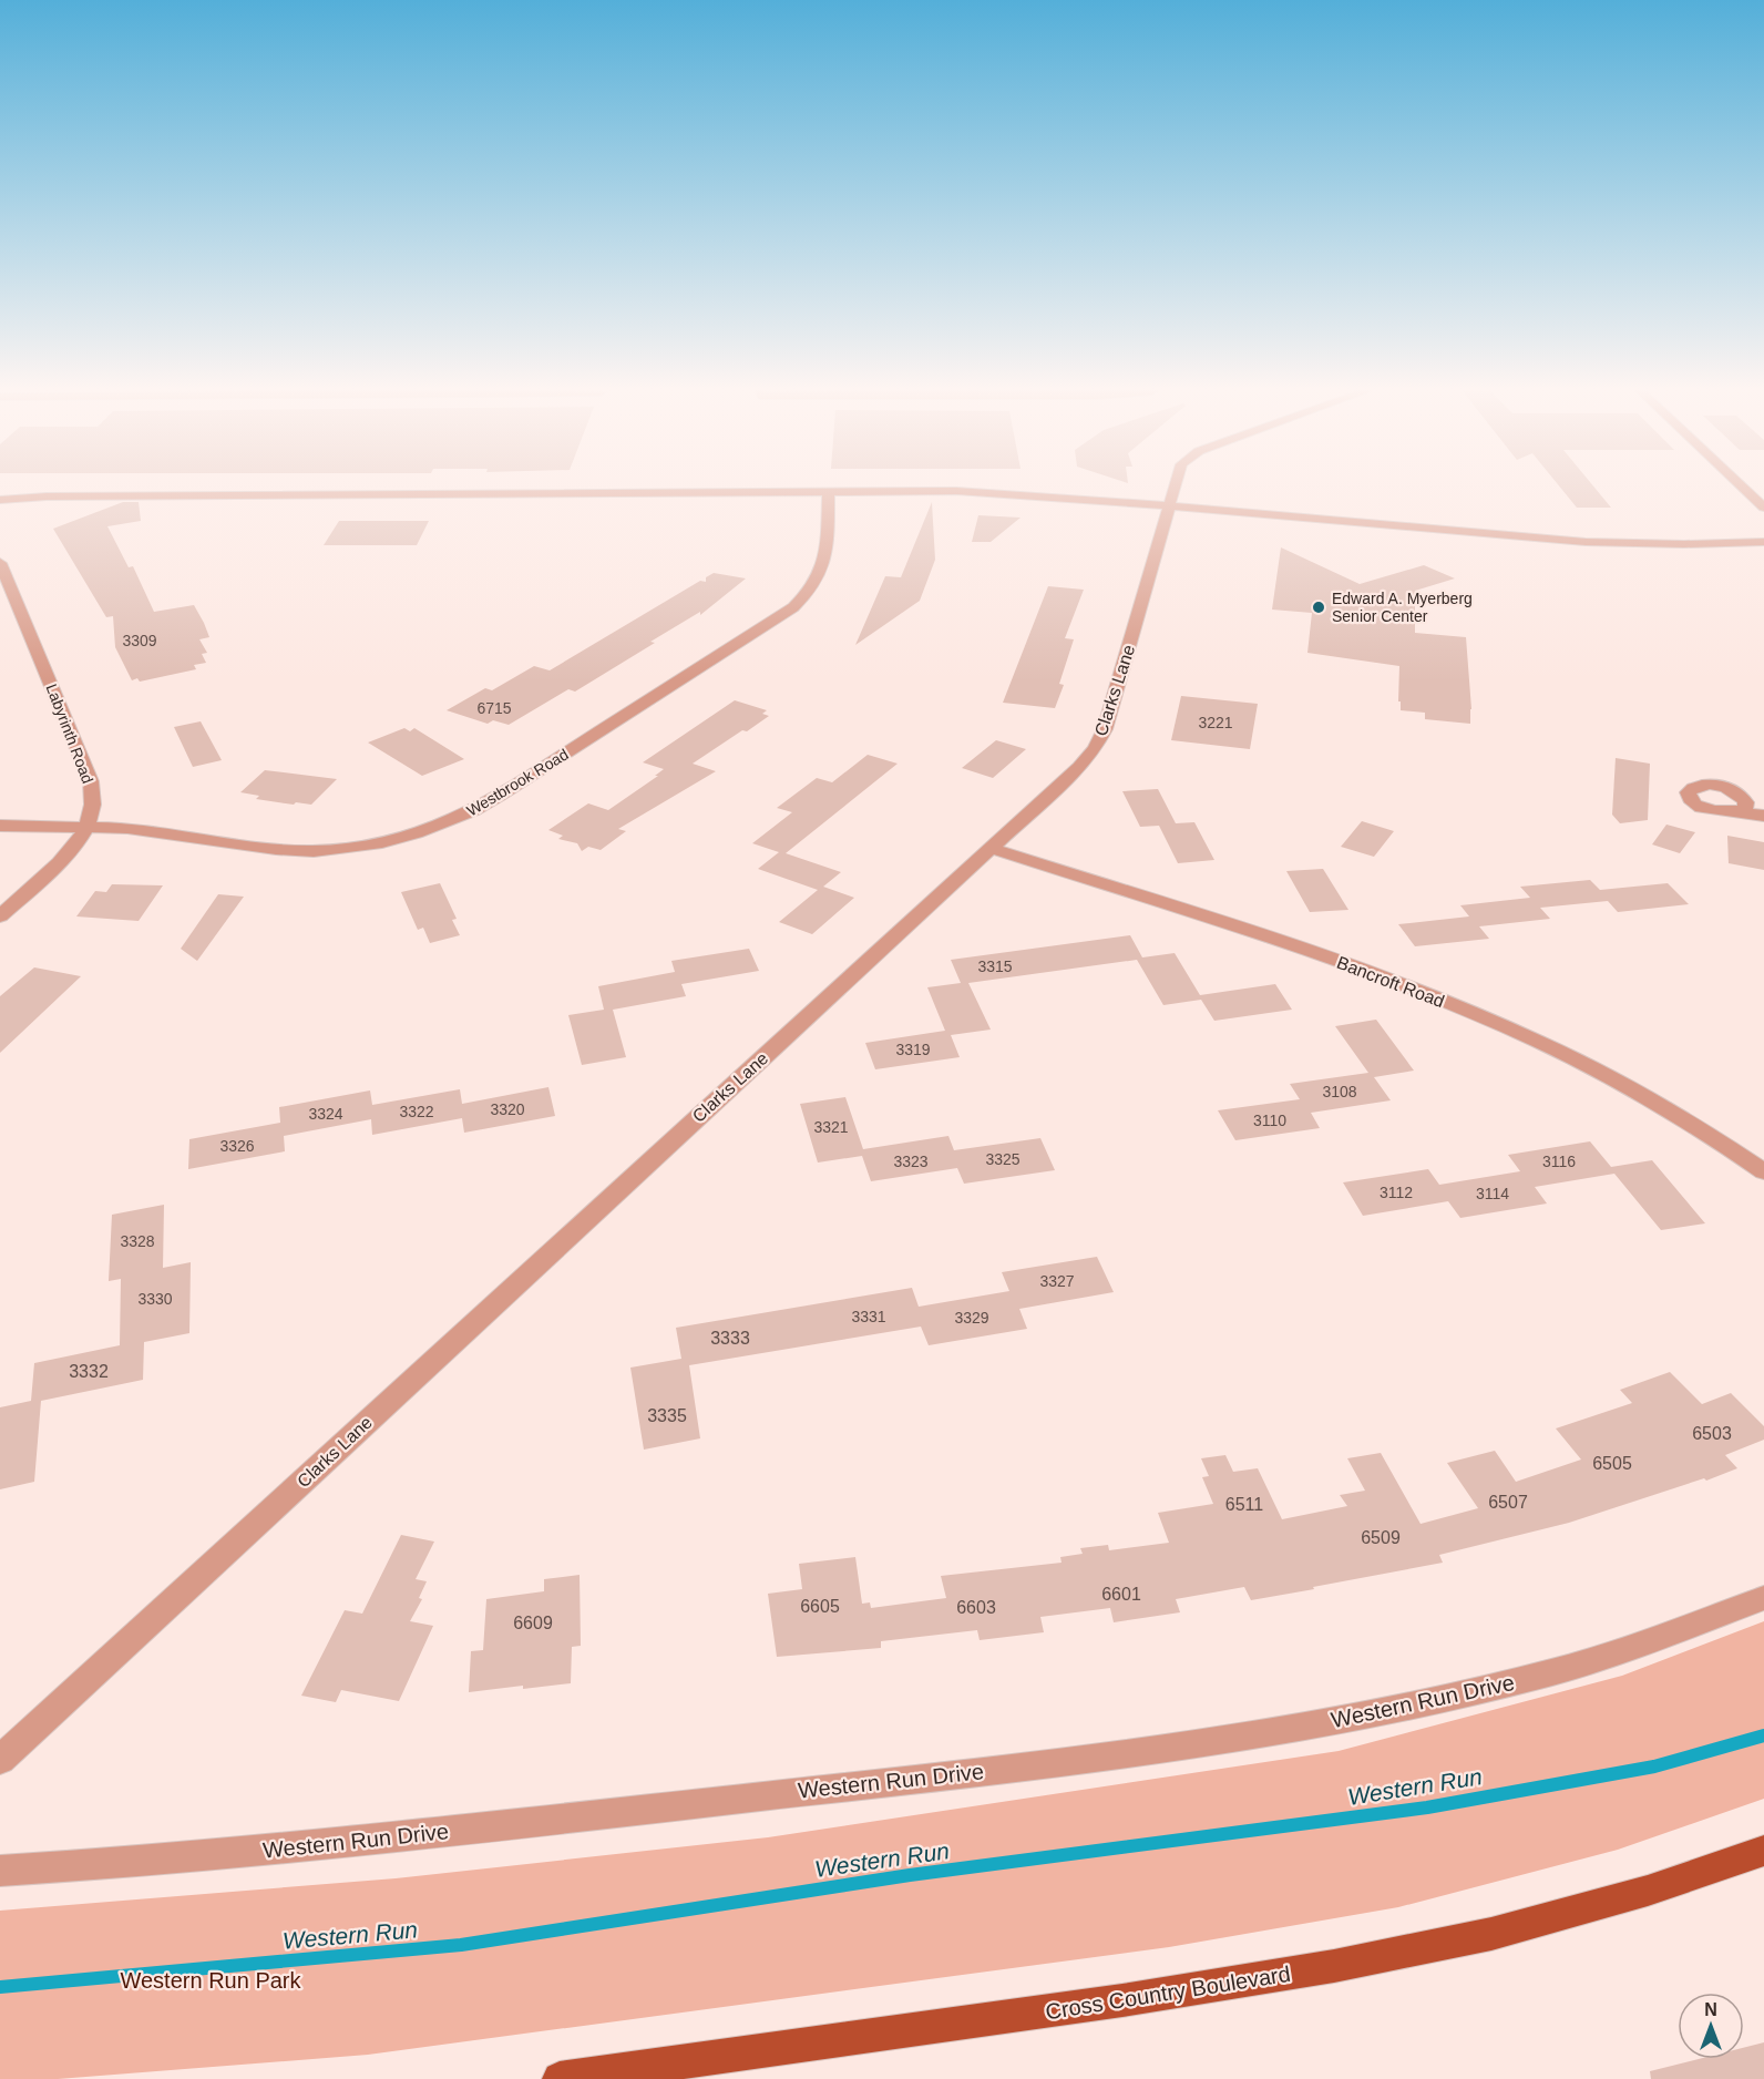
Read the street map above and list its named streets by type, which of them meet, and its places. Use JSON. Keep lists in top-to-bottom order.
{
  "streets": {
    "main road": ["Cross Country Boulevard"],
    "street": [
      "Clarks Lane",
      "Labyrinth Road",
      "Westbrook Road",
      "Bancroft Road",
      "Western Run Drive"
    ]
  },
  "crossings": [
    ["Clarks Lane", "Bancroft Road"],
    ["Labyrinth Road", "Westbrook Road"]
  ],
  "water": ["Western Run"],
  "parks": ["Western Run Park"],
  "places": ["Edward A. Myerberg Senior Center"],
  "house_numbers": [
    "3309",
    "6715",
    "3221",
    "3315",
    "3319",
    "3108",
    "3320",
    "3322",
    "3324",
    "3110",
    "3321",
    "3326",
    "3325",
    "3323",
    "3116",
    "3112",
    "3114",
    "3328",
    "3327",
    "3330",
    "3331",
    "3329",
    "3333",
    "3332",
    "3335",
    "6503",
    "6505",
    "6507",
    "6511",
    "6509",
    "6601",
    "6605",
    "6603",
    "6609"
  ],
  "north": "top"
}
